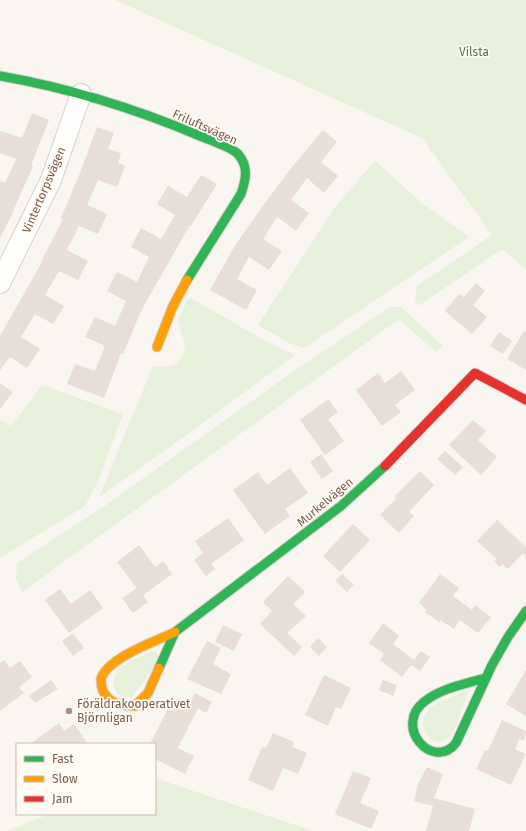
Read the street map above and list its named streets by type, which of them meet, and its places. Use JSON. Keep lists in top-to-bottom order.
{
  "streets": {
    "street": ["Friluftsvägen", "Vintertorpsvägen", "Murkelvägen"]
  },
  "crossings": [
    ["Friluftsvägen", "Vintertorpsvägen"]
  ],
  "parks": ["Vilsta"],
  "places": ["Föräldrakooperativet Björnligan"],
  "legend": ["Fast", "Slow", "Jam"]
}
